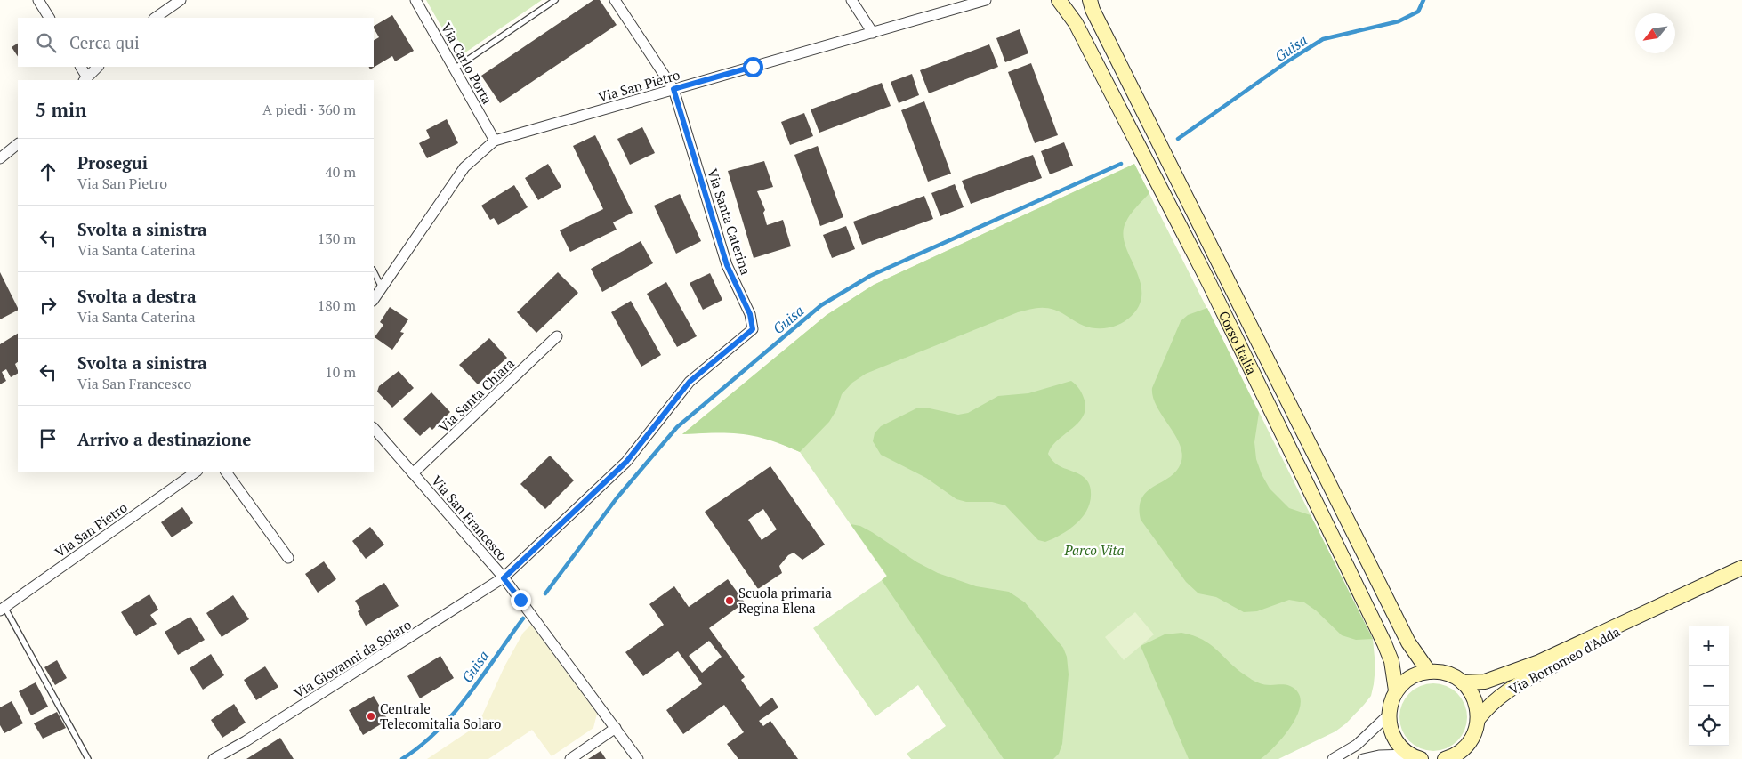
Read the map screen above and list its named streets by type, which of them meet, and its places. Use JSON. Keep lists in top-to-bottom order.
{
  "streets": {
    "street": [
      "Via Carlo Porta",
      "Via San Pietro",
      "Via Santa Caterina",
      "Corso Italia",
      "Via Santa Chiara",
      "Via San Francesco",
      "Via Giovanni da Solaro",
      "Via Borromeo d'Adda"
    ]
  },
  "crossings": [
    ["Via Carlo Porta", "Via San Pietro"],
    ["Via San Pietro", "Via Santa Caterina"],
    ["Via Santa Caterina", "Via San Francesco"],
    ["Via Santa Caterina", "Via Giovanni da Solaro"],
    ["Via Santa Chiara", "Via San Francesco"],
    ["Via San Francesco", "Via Giovanni da Solaro"]
  ],
  "water": ["Guisa"],
  "parks": ["Parco Vita"],
  "places": ["Scuola primaria Regina Elena", "Centrale Telecomitalia Solaro"],
  "north": "bottom left",
  "page": {
    "search": "Cerca qui",
    "heading": ["5 min", "A piedi · 360 m"],
    "list": [
      ["Prosegui", "Via San Pietro", "40 m"],
      ["Svolta a sinistra", "Via Santa Caterina", "130 m"],
      ["Svolta a destra", "Via Santa Caterina", "180 m"],
      ["Svolta a sinistra", "Via San Francesco", "10 m"],
      "Arrivo a destinazione"
    ],
    "map_buttons": ["+", "−"]
  }
}
